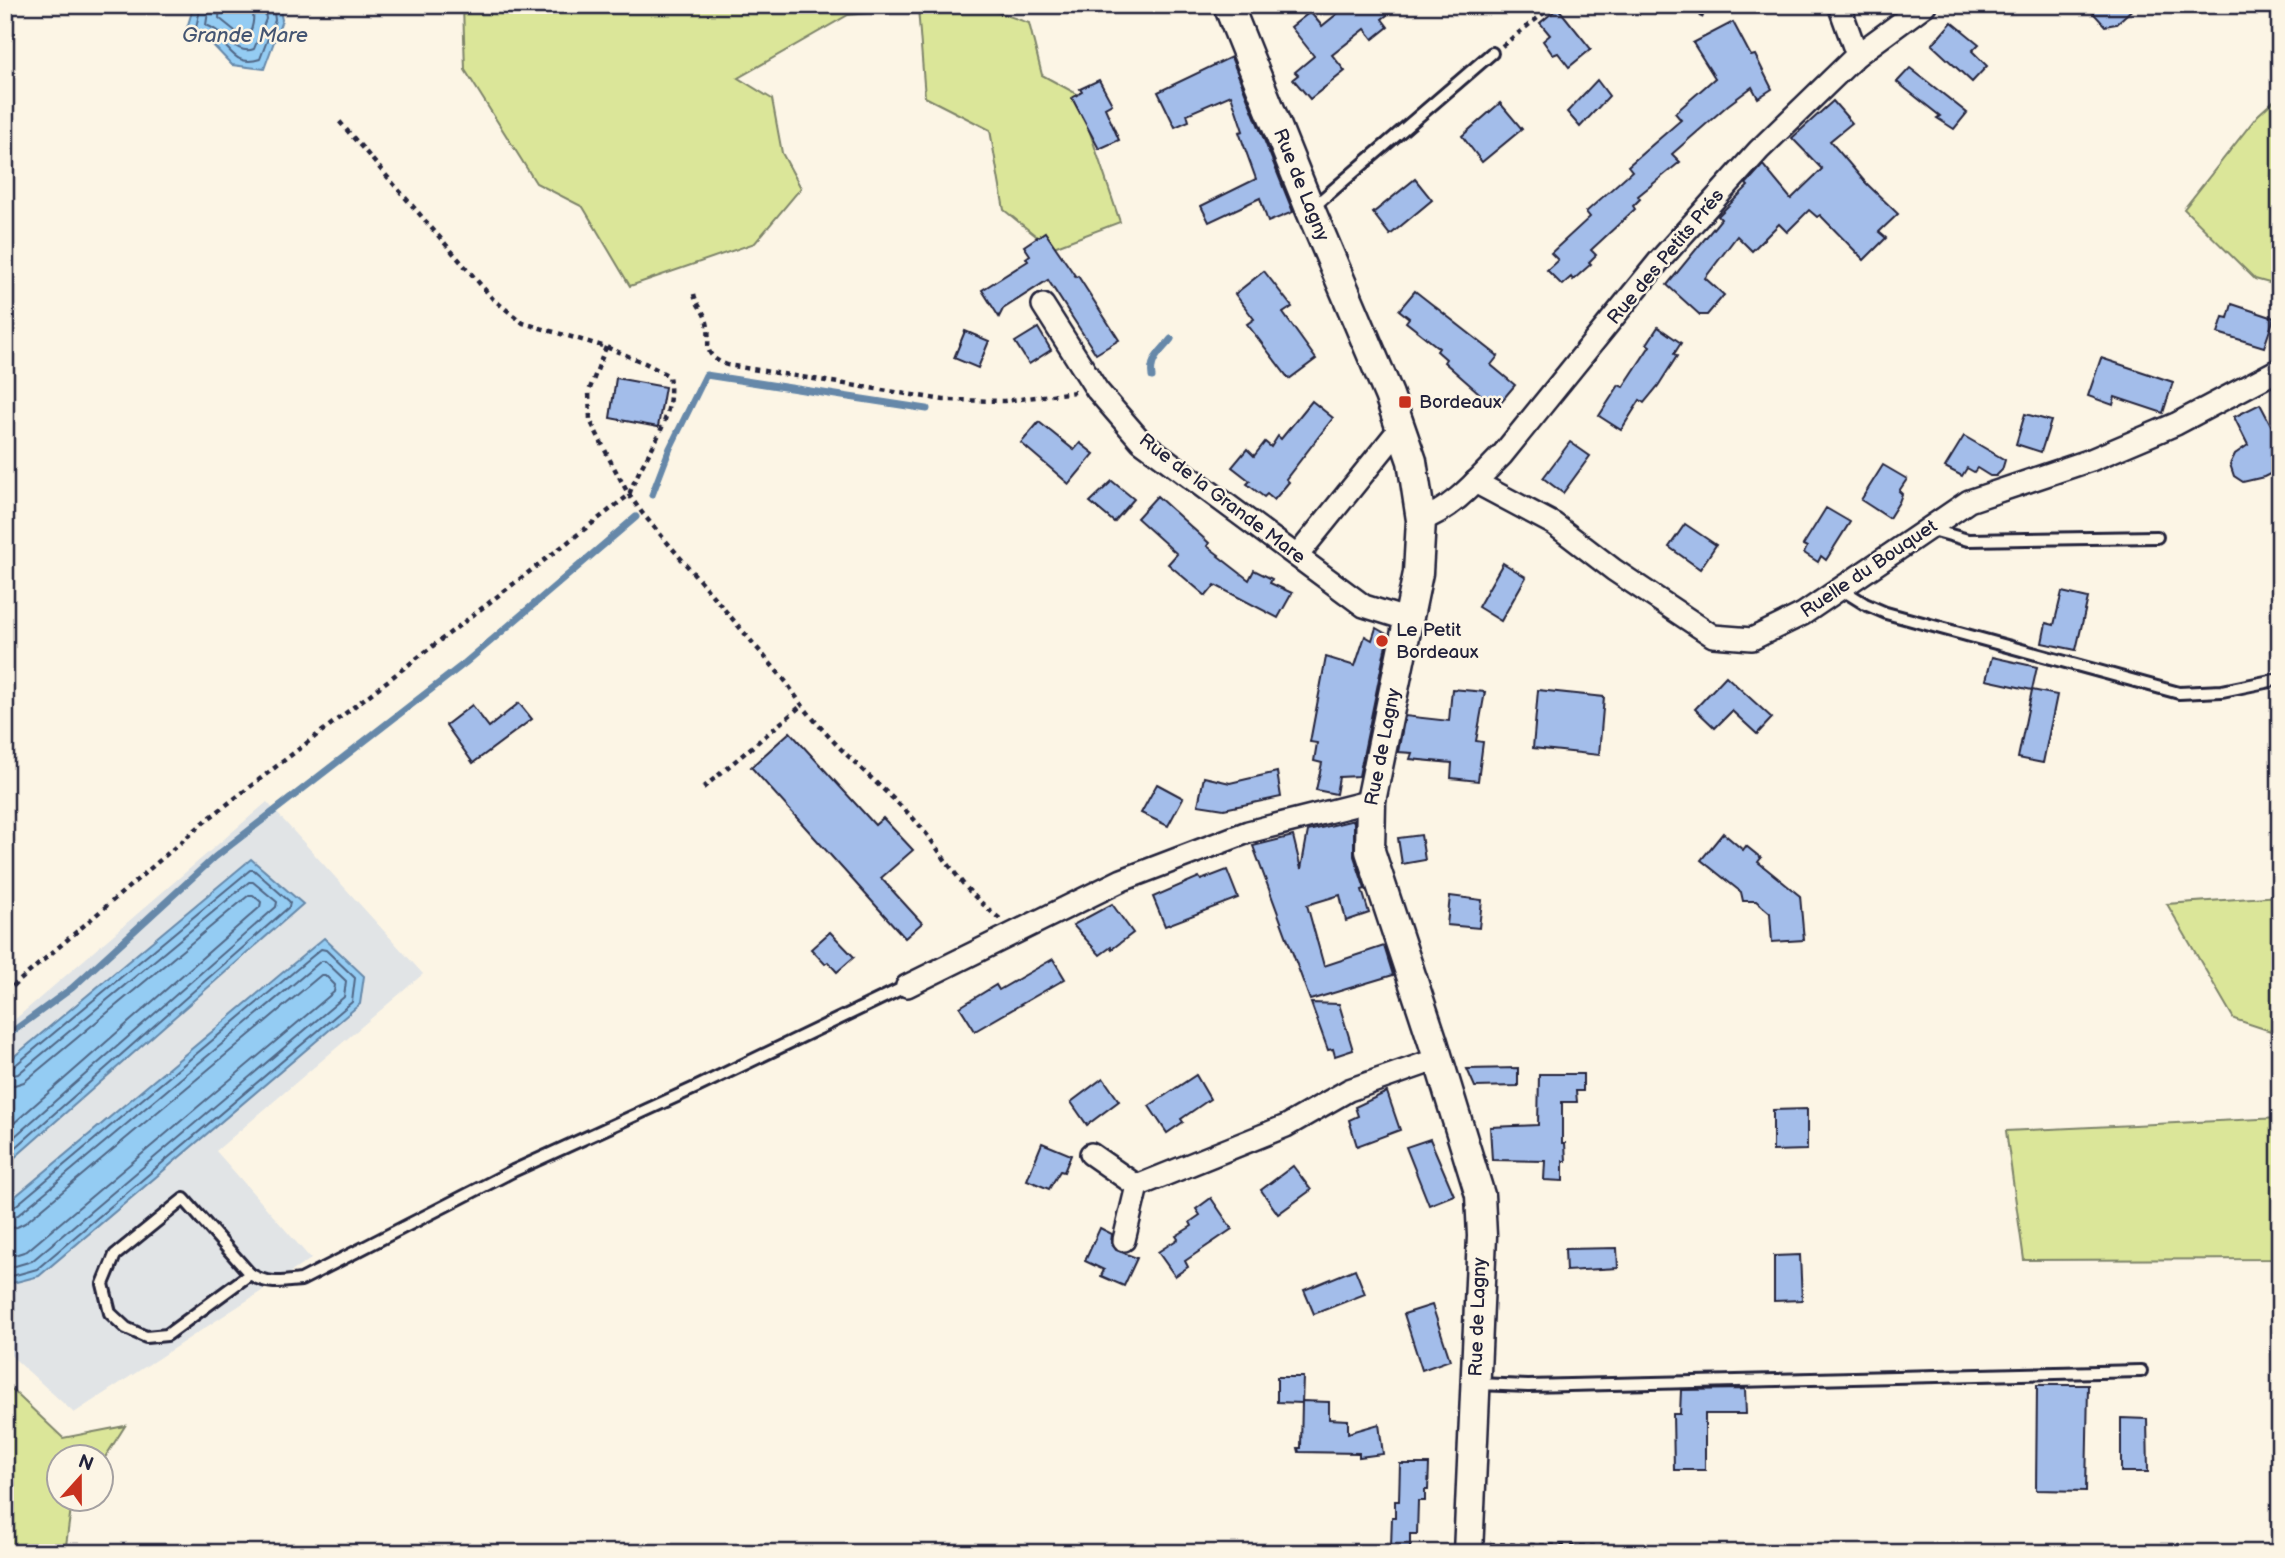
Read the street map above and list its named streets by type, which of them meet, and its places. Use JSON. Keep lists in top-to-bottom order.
{
  "streets": {
    "main road": ["Rue de Lagny"],
    "street": ["Rue des Petits Prés", "Rue de la Grande Mare", "Ruelle du Bouquet"]
  },
  "crossings": [
    ["Rue de Lagny", "Rue des Petits Prés"],
    ["Rue de Lagny", "Rue de la Grande Mare"],
    ["Rue des Petits Prés", "Ruelle du Bouquet"]
  ],
  "water": ["Grande Mare"],
  "places": {
    "transit": ["Bordeaux"],
    "other": ["Le Petit Bordeaux"]
  },
  "north": "top"
}
